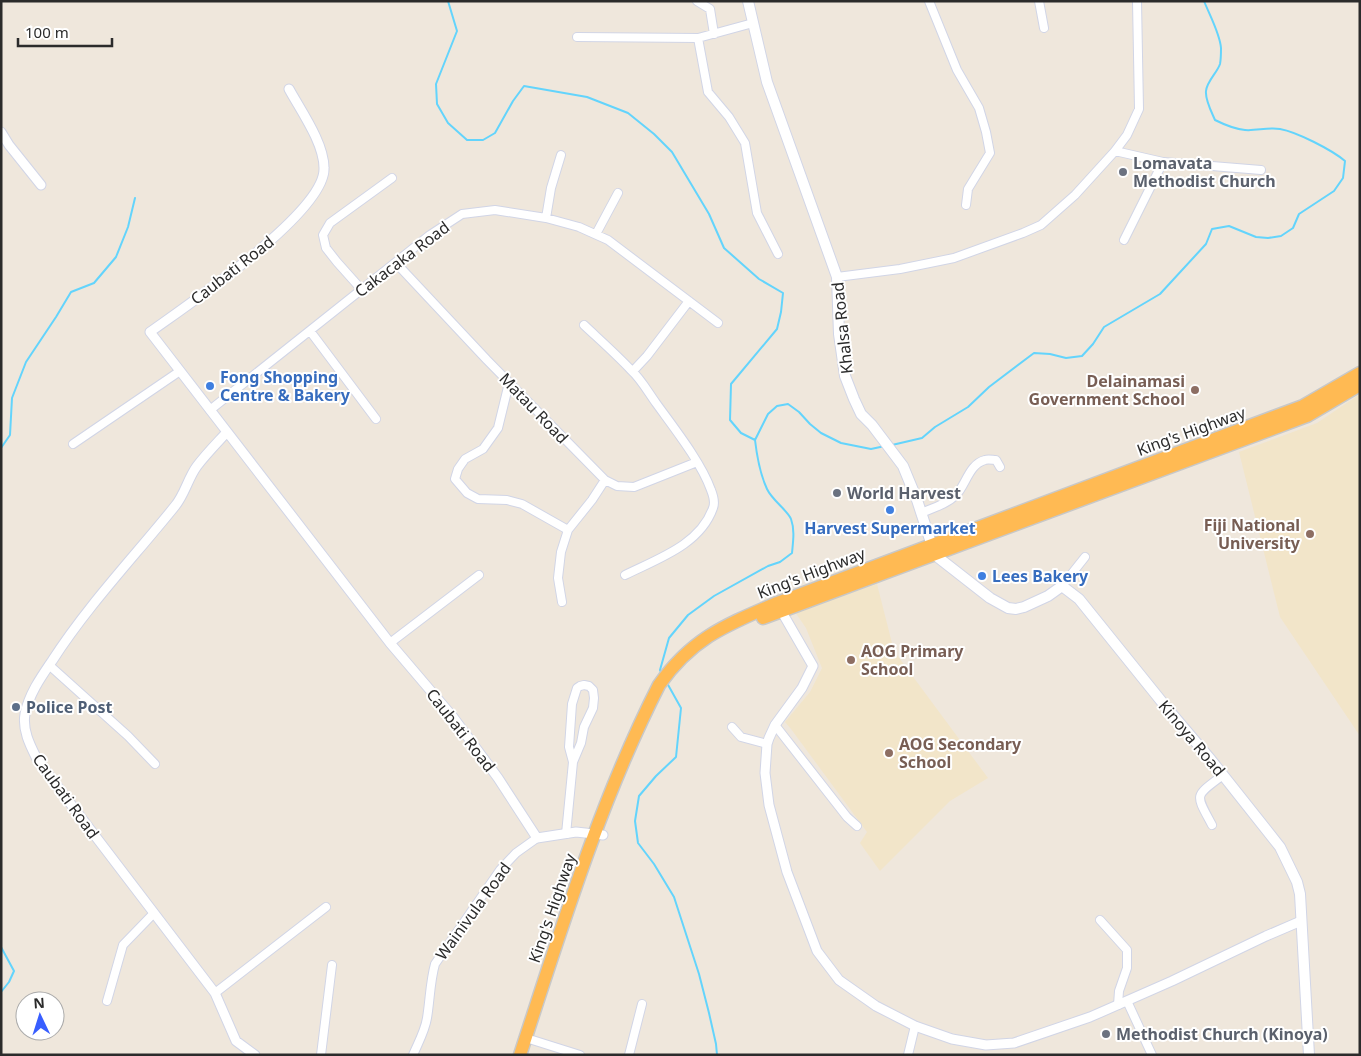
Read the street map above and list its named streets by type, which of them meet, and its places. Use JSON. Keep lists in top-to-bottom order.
{
  "streets": {
    "highway": ["King's Highway"],
    "main road": ["Khalsa Road", "Kinoya Road"],
    "street": [
      "Cakacaka Road",
      "Caubati Road",
      "Matau Road",
      "Wainivula Road"
    ]
  },
  "crossings": [
    ["Cakacaka Road", "Caubati Road"],
    ["Cakacaka Road", "Matau Road"],
    ["Caubati Road", "Wainivula Road"],
    ["Khalsa Road", "King's Highway"]
  ],
  "places": [
    "Lomavata Methodist Church",
    "Fong Shopping Centre & Bakery",
    "Delainamasi Government School",
    "World Harvest",
    "Harvest Supermarket",
    "Fiji National University",
    "Lees Bakery",
    "AOG Primary School",
    "Police Post",
    "AOG Secondary School",
    "Methodist Church (Kinoya)"
  ],
  "scale_bar": "100 m",
  "north": "top"
}
